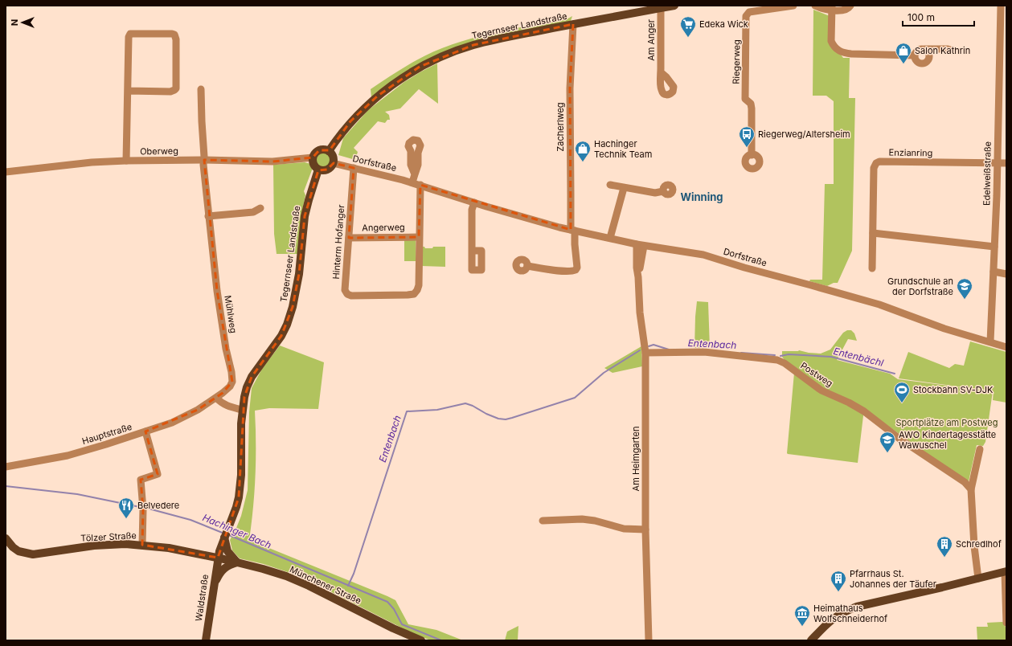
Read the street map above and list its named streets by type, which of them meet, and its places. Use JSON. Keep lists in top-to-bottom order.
{
  "streets": {
    "main road": [
      "Tegernseer Landstraße",
      "Tölzer Straße",
      "Münchener Straße",
      "Waldstraße"
    ],
    "street": [
      "Am Anger",
      "Riegerweg",
      "Zacherlweg",
      "Oberweg",
      "Enzianring",
      "Dorfstraße",
      "Edelweißstraße",
      "Angerweg",
      "Hinterm Hofanger",
      "Mühlweg",
      "Postweg",
      "Hauptstraße",
      "Am Heimgarten"
    ]
  },
  "crossings": [
    ["Tegernseer Landstraße", "Am Anger"],
    ["Tegernseer Landstraße", "Zacherlweg"],
    ["Tegernseer Landstraße", "Oberweg"],
    ["Tegernseer Landstraße", "Dorfstraße"],
    ["Tegernseer Landstraße", "Tölzer Straße"],
    ["Tegernseer Landstraße", "Münchener Straße"],
    ["Tegernseer Landstraße", "Waldstraße"],
    ["Zacherlweg", "Dorfstraße"],
    ["Oberweg", "Dorfstraße"],
    ["Oberweg", "Mühlweg"],
    ["Enzianring", "Edelweißstraße"],
    ["Dorfstraße", "Edelweißstraße"],
    ["Dorfstraße", "Hinterm Hofanger"],
    ["Dorfstraße", "Am Heimgarten"],
    ["Angerweg", "Hinterm Hofanger"],
    ["Mühlweg", "Hauptstraße"],
    ["Postweg", "Am Heimgarten"],
    ["Tölzer Straße", "Münchener Straße"],
    ["Tölzer Straße", "Waldstraße"],
    ["Münchener Straße", "Waldstraße"]
  ],
  "districts": ["Winning"],
  "water": ["Entenbach", "Entenbächl", "Hachinger Bach"],
  "parks": ["Sportplätze am Postweg"],
  "places": {
    "supermarket": ["Edeka Wick"],
    "shop": ["Salon Kathrin", "Hachinger Technik Team"],
    "bus stop": ["Riegerweg/Altersheim"],
    "school or university": ["Grundschule an der Dorfstraße", "AWO Kindertagesstätte Wawuschel"],
    "sports": ["Stockbahn SV-DJK"],
    "restaurant": ["Belvedere"],
    "building": ["Schredlhof", "Pfarrhaus St. Johannes der Täufer"],
    "museum": ["Heimathaus Wolfschneiderhof"]
  },
  "scale_bar": "100 m",
  "north": "left"
}
